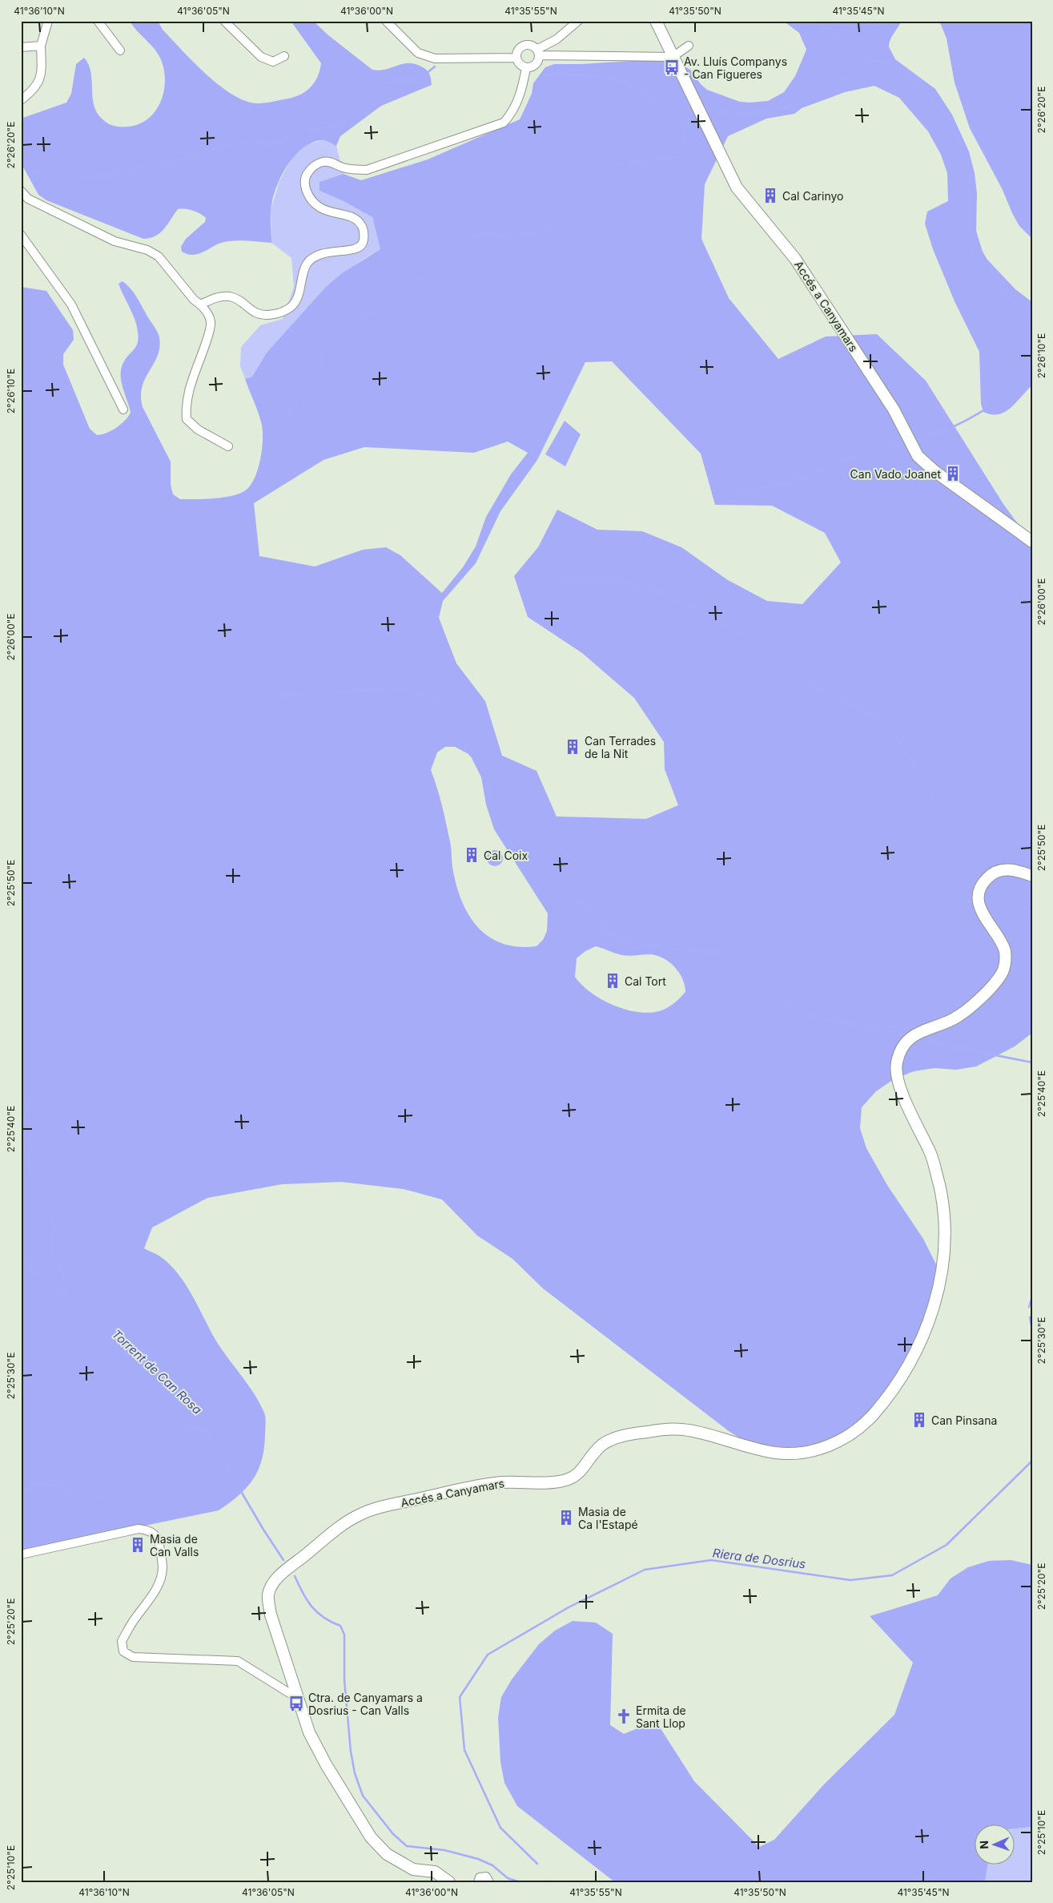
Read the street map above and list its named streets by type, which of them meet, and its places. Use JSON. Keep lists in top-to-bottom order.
{
  "streets": {
    "street": ["Accés a Canyamars"]
  },
  "water": ["Torrent de Can Rosa", "Riera de Dosrius"],
  "places": {
    "bus stop": ["Av. Lluís Companys - Can Figueres", "Ctra. de Canyamars a Dosrius - Can Valls"],
    "building": [
      "Cal Carinyo",
      "Can Vado Joanet",
      "Can Terrades de la Nit",
      "Cal Coix",
      "Cal Tort",
      "Can Pinsana",
      "Masia de Ca l'Estapé",
      "Masia de Can Valls"
    ],
    "church": ["Ermita de Sant Llop"]
  },
  "north": "left",
  "coordinates": [
    "41°36'10\"N",
    "41°36'05\"N",
    "41°36'00\"N",
    "41°35'55\"N",
    "41°35'50\"N",
    "41°35'45\"N",
    "2°26'20\"E",
    "2°26'10\"E",
    "2°26'00\"E",
    "2°25'50\"E",
    "2°25'40\"E",
    "2°25'30\"E",
    "2°25'20\"E",
    "2°25'10\"E"
  ]
}
